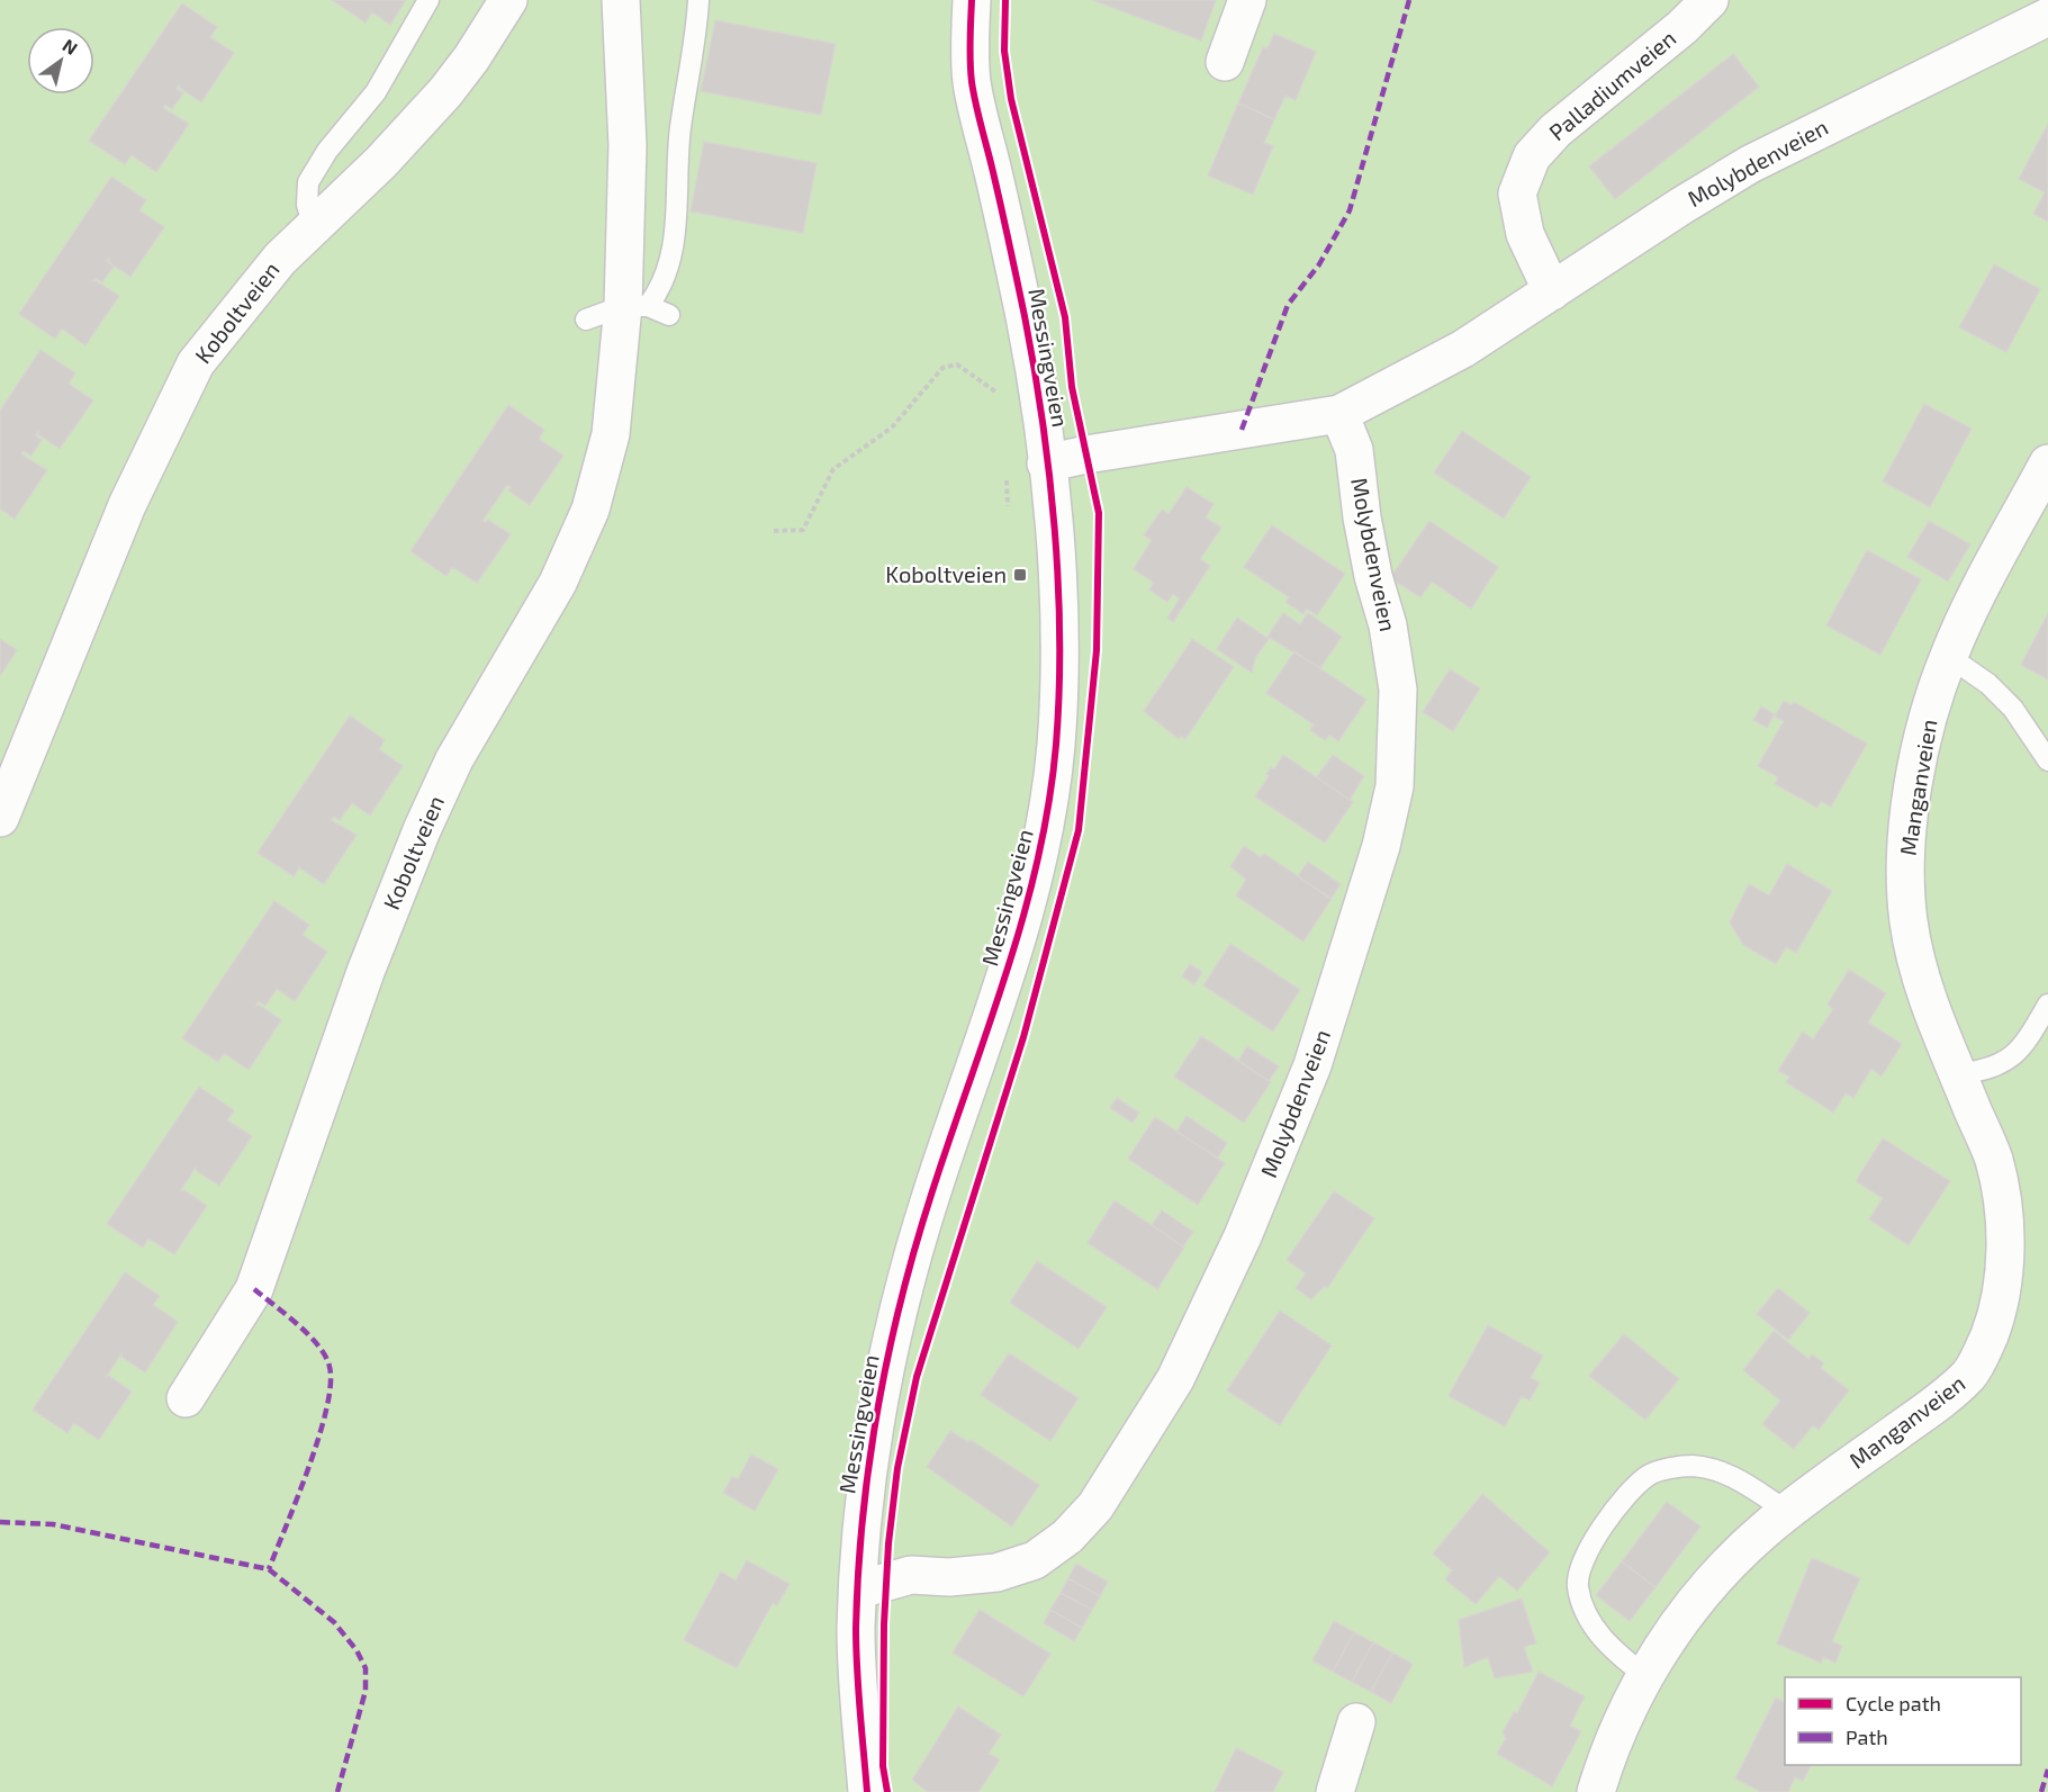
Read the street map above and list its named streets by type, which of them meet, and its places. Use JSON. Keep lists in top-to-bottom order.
{
  "streets": {
    "street": [
      "Palladiumveien",
      "Molybdenveien",
      "Koboltveien",
      "Messingveien",
      "Manganveien"
    ]
  },
  "crossings": [
    ["Palladiumveien", "Molybdenveien"],
    ["Molybdenveien", "Messingveien"]
  ],
  "places": {
    "transit": ["Koboltveien"]
  },
  "legend": ["Cycle path", "Path"],
  "north": "top right"
}
